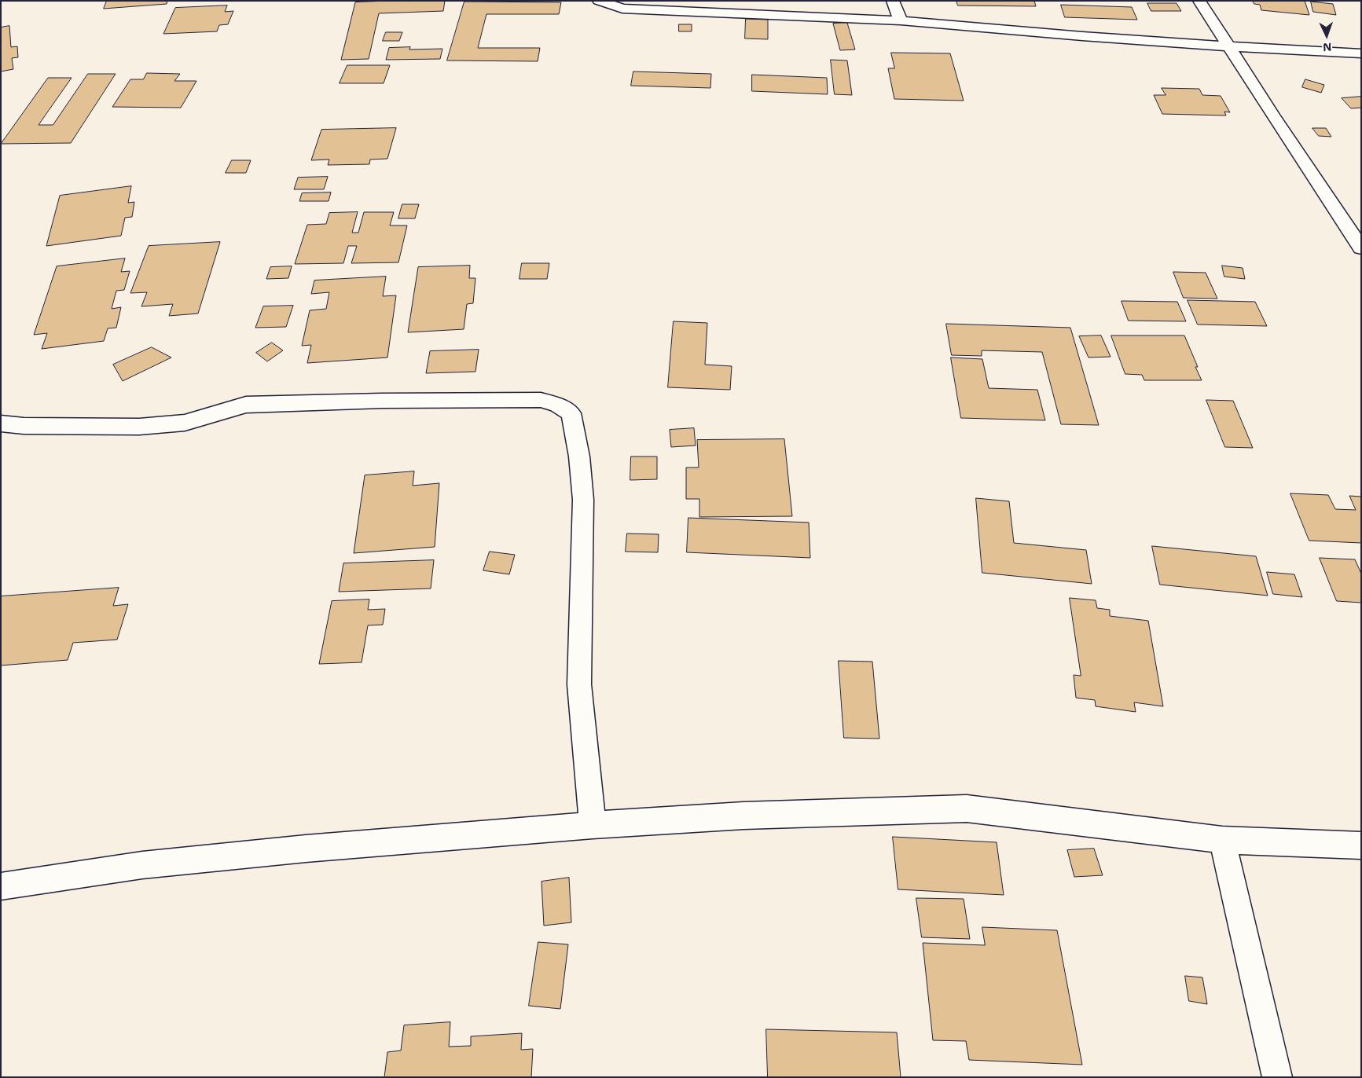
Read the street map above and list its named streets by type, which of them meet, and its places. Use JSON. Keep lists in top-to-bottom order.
{
  "north": "bottom"
}
